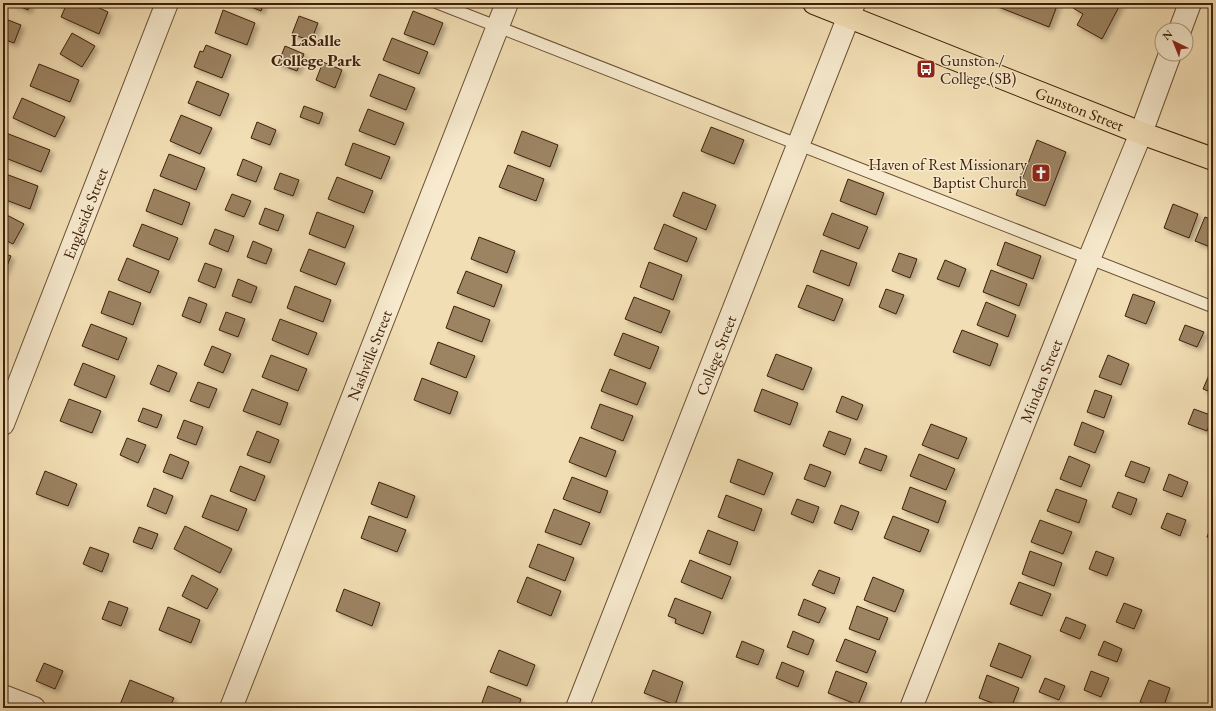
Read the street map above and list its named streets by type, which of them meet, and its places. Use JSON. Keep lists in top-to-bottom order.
{
  "streets": {
    "main road": ["Gunston Street"],
    "street": [
      "Engleside Street",
      "Nashville Street",
      "College Street",
      "Minden Street"
    ]
  },
  "crossings": [
    ["Gunston Street", "College Street"],
    ["Gunston Street", "Minden Street"]
  ],
  "districts": ["LaSalle College Park"],
  "places": {
    "bus stop": ["Gunston / College (SB)"],
    "church": ["Haven of Rest Missionary Baptist Church"]
  },
  "north": "top left"
}
